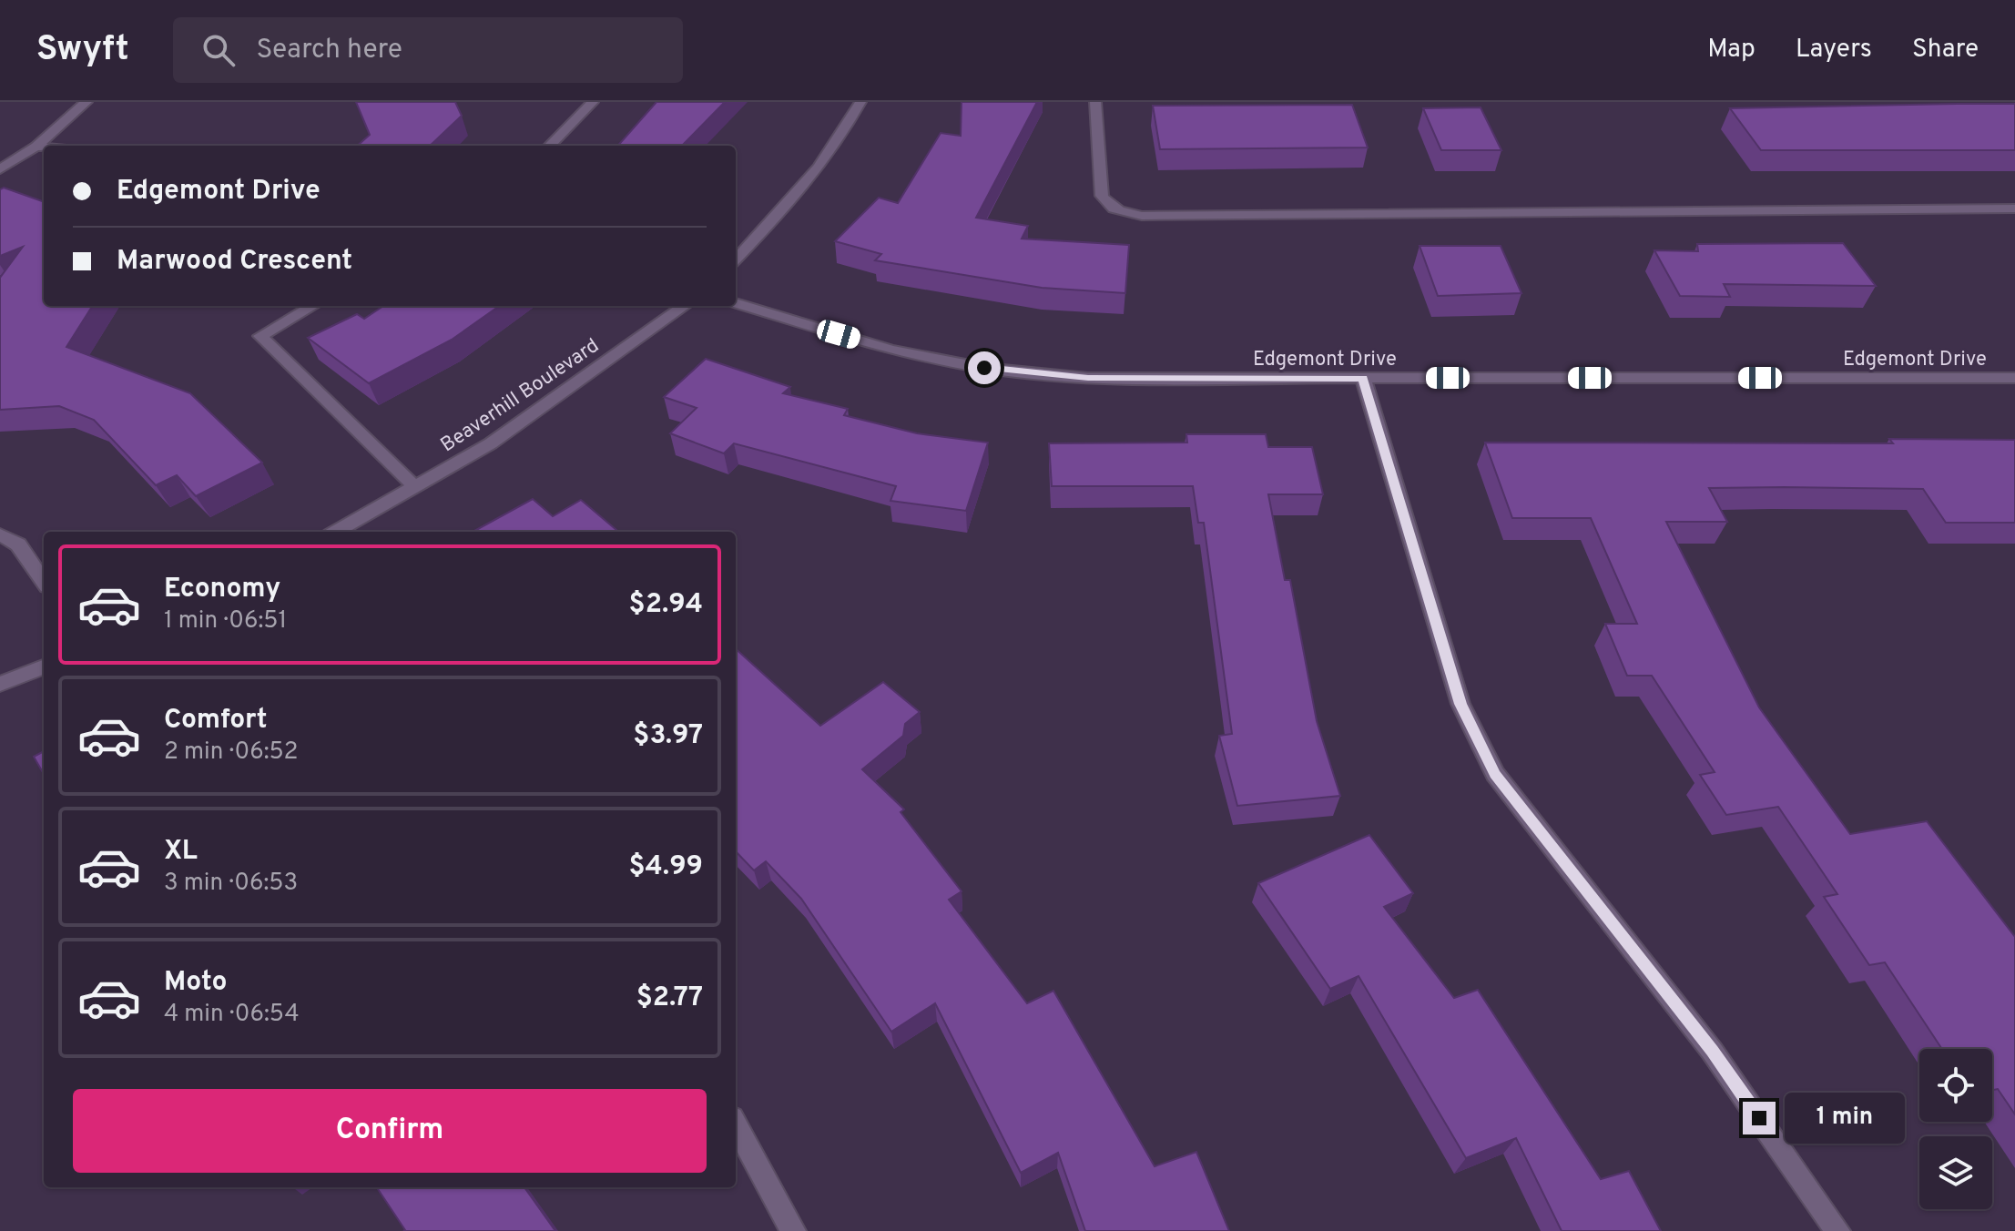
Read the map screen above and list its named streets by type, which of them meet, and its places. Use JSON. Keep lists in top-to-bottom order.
{
  "streets": {
    "street": ["Edgemont Drive", "Beaverhill Boulevard"]
  },
  "page": {
    "header": "Swyft",
    "search": "Search here",
    "nav": ["Map", "Layers", "Share"],
    "banner": ["Edgemont Drive", "Marwood Crescent"],
    "list": [
      {
        "name": "Economy",
        "note": "1 min · 06:51",
        "value": "$2.94"
      },
      {
        "name": "Comfort",
        "note": "2 min · 06:52",
        "value": "$3.97"
      },
      {
        "name": "XL",
        "note": "3 min · 06:53",
        "value": "$4.99"
      },
      {
        "name": "Moto",
        "note": "4 min · 06:54",
        "value": "$2.77"
      }
    ],
    "buttons": "Confirm",
    "bubble": "1 min"
  }
}
